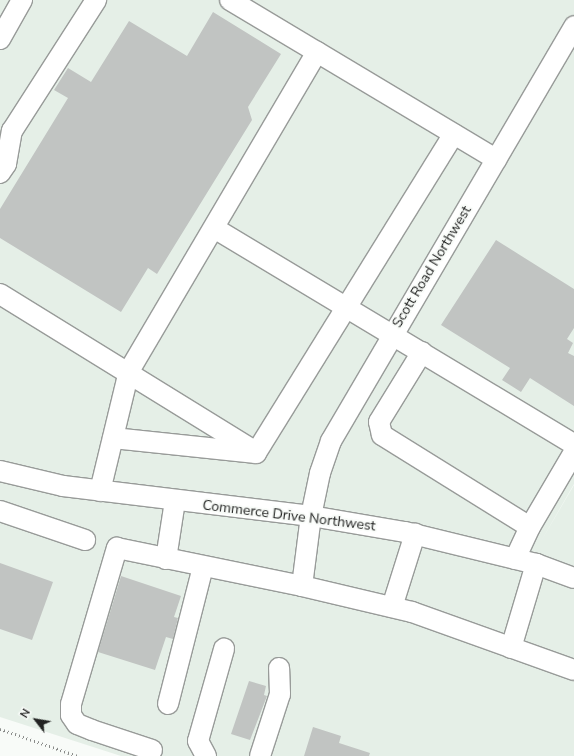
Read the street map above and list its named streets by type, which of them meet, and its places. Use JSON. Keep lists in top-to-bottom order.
{
  "streets": {
    "street": ["Scott Road Northwest", "Commerce Drive Northwest"]
  },
  "crossings": [
    ["Scott Road Northwest", "Commerce Drive Northwest"]
  ],
  "north": "top left"
}
